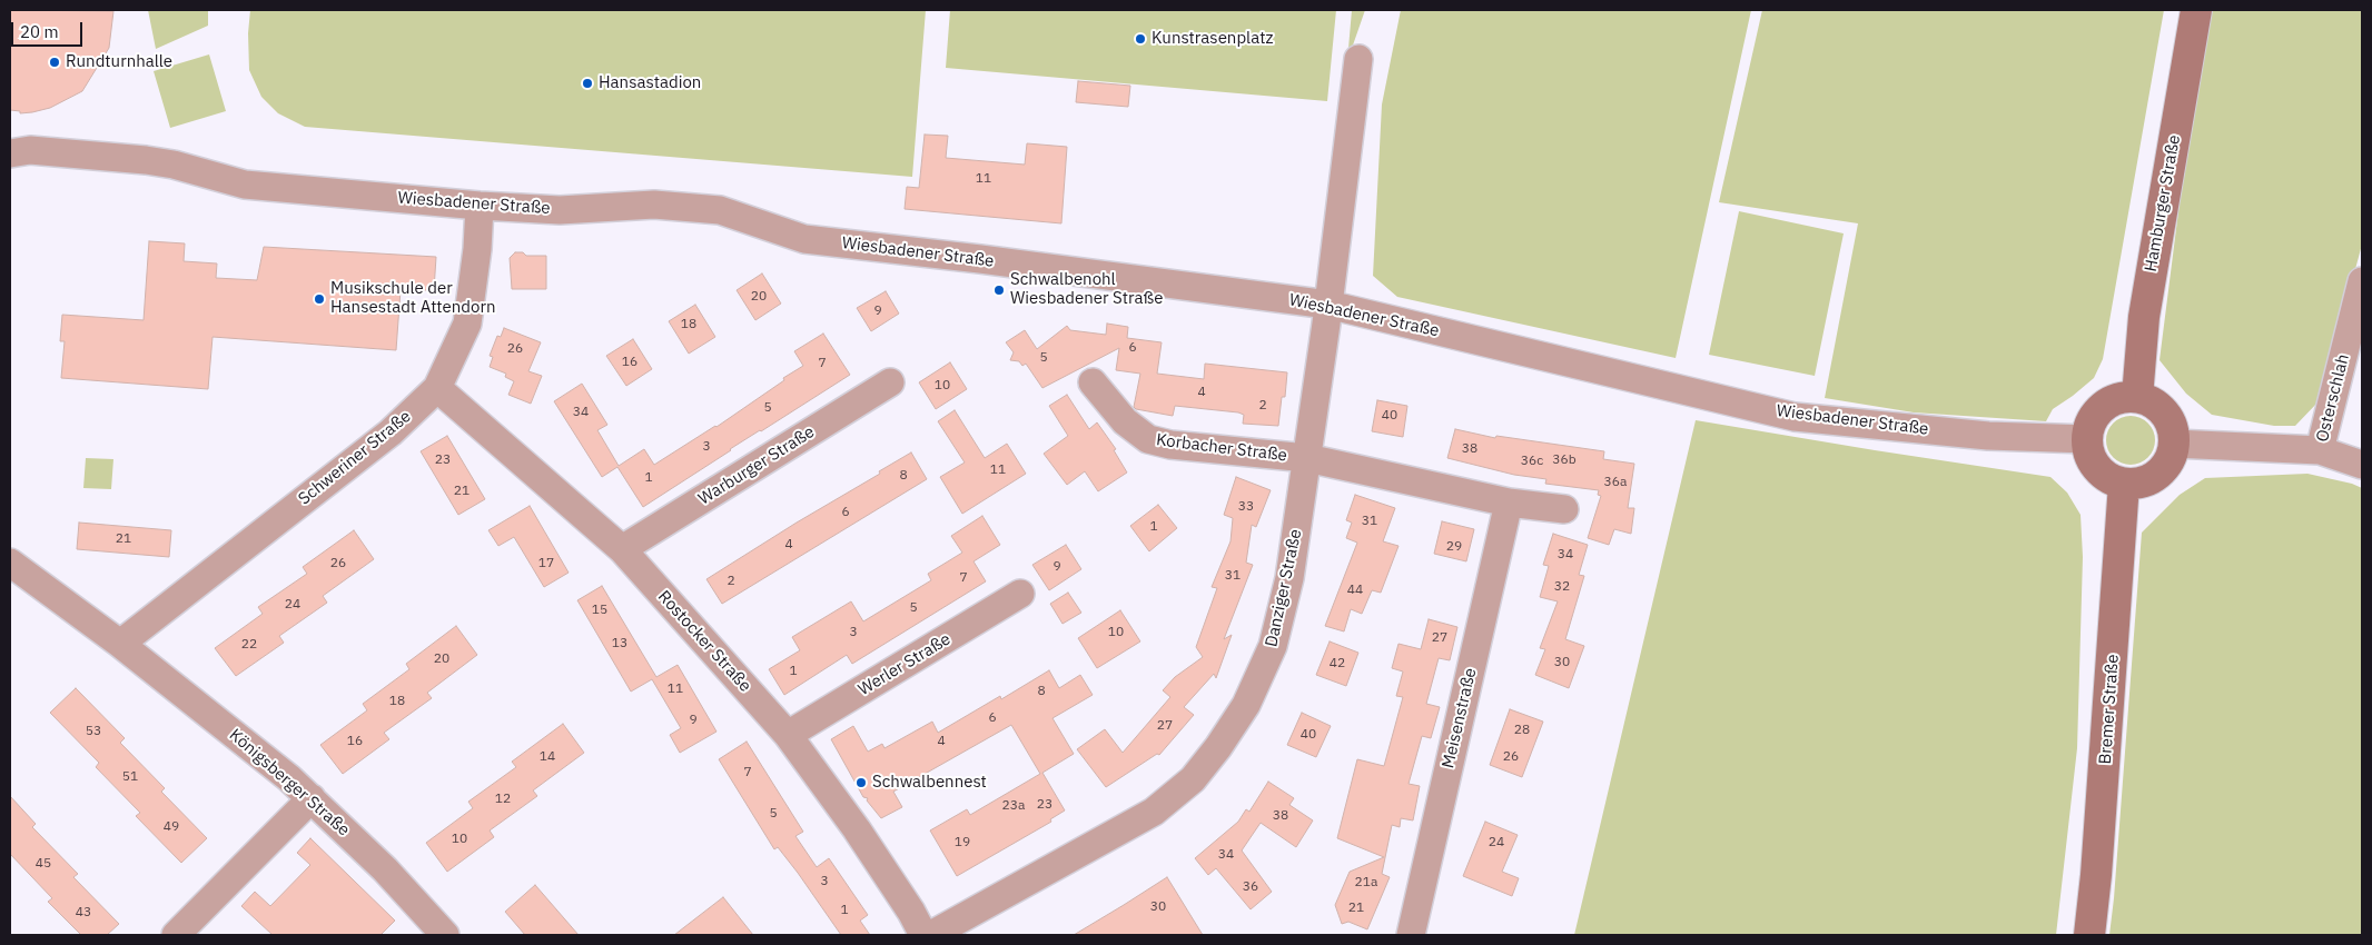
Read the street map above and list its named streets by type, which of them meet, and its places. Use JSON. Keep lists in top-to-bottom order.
{
  "streets": {
    "main road": ["Hamburger Straße", "Bremer Straße"],
    "street": [
      "Wiesbadener Straße",
      "Osterschlah",
      "Korbacher Straße",
      "Schweriner Straße",
      "Warburger Straße",
      "Danziger Straße",
      "Rostocker Straße",
      "Werler Straße",
      "Meisenstraße",
      "Königsberger Straße"
    ]
  },
  "crossings": [
    ["Wiesbadener Straße", "Hamburger Straße"],
    ["Wiesbadener Straße", "Schweriner Straße"],
    ["Wiesbadener Straße", "Danziger Straße"],
    ["Wiesbadener Straße", "Bremer Straße"],
    ["Hamburger Straße", "Bremer Straße"],
    ["Korbacher Straße", "Danziger Straße"],
    ["Schweriner Straße", "Rostocker Straße"],
    ["Schweriner Straße", "Königsberger Straße"],
    ["Warburger Straße", "Rostocker Straße"],
    ["Rostocker Straße", "Werler Straße"]
  ],
  "places": [
    "Kunstrasenplatz",
    "Rundturnhalle",
    "Hansastadion",
    "Schwalbenohl Wiesbadener Straße",
    "Musikschule der Hansestadt Attendorn",
    "Schwalbennest"
  ],
  "house_numbers": [
    "11",
    "20",
    "9",
    "18",
    "6",
    "26",
    "5",
    "16",
    "7",
    "10",
    "4",
    "2",
    "5",
    "34",
    "40",
    "3",
    "38",
    "23",
    "36b",
    "36c",
    "11",
    "8",
    "1",
    "36a",
    "21",
    "33",
    "6",
    "31",
    "1",
    "21",
    "4",
    "29",
    "34",
    "26",
    "17",
    "9",
    "31",
    "7",
    "2",
    "32",
    "44",
    "24",
    "5",
    "15",
    "3",
    "10",
    "27",
    "13",
    "22",
    "20",
    "30",
    "42",
    "1",
    "11",
    "8",
    "18",
    "6",
    "9",
    "27",
    "28",
    "53",
    "40",
    "16",
    "4",
    "14",
    "26",
    "7",
    "51",
    "12",
    "23",
    "23a",
    "5",
    "38",
    "49",
    "10",
    "19",
    "24",
    "34",
    "45",
    "3",
    "21a",
    "36",
    "30",
    "21",
    "1",
    "43"
  ],
  "scale_bar": "20 m"
}
